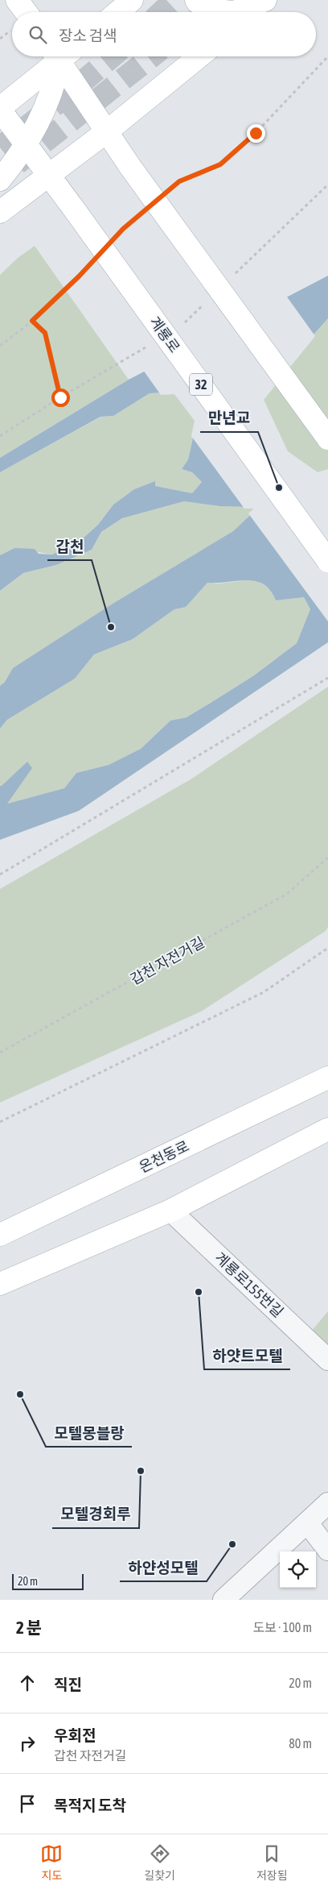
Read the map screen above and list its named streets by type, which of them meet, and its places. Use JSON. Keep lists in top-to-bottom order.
{
  "streets": {
    "main road": ["계룡로", "32", "온천동로"],
    "street": ["계룡로155번길"],
    "path": ["갑천 자전거길"]
  },
  "places": [
    "만년교",
    "갑천",
    "하얏트모텔",
    "모텔몽블랑",
    "모텔경회루",
    "하얀성모텔"
  ],
  "scale_bar": "20 m",
  "page": {
    "search": "장소 검색",
    "scale": "20 m",
    "heading": ["2 분", "도보 · 100 m"],
    "list": [
      ["직진", "20 m"],
      ["우회전", "갑천 자전거길", "80 m"],
      "목적지 도착"
    ],
    "nav": ["지도", "길찾기", "저장됨"]
  }
}
